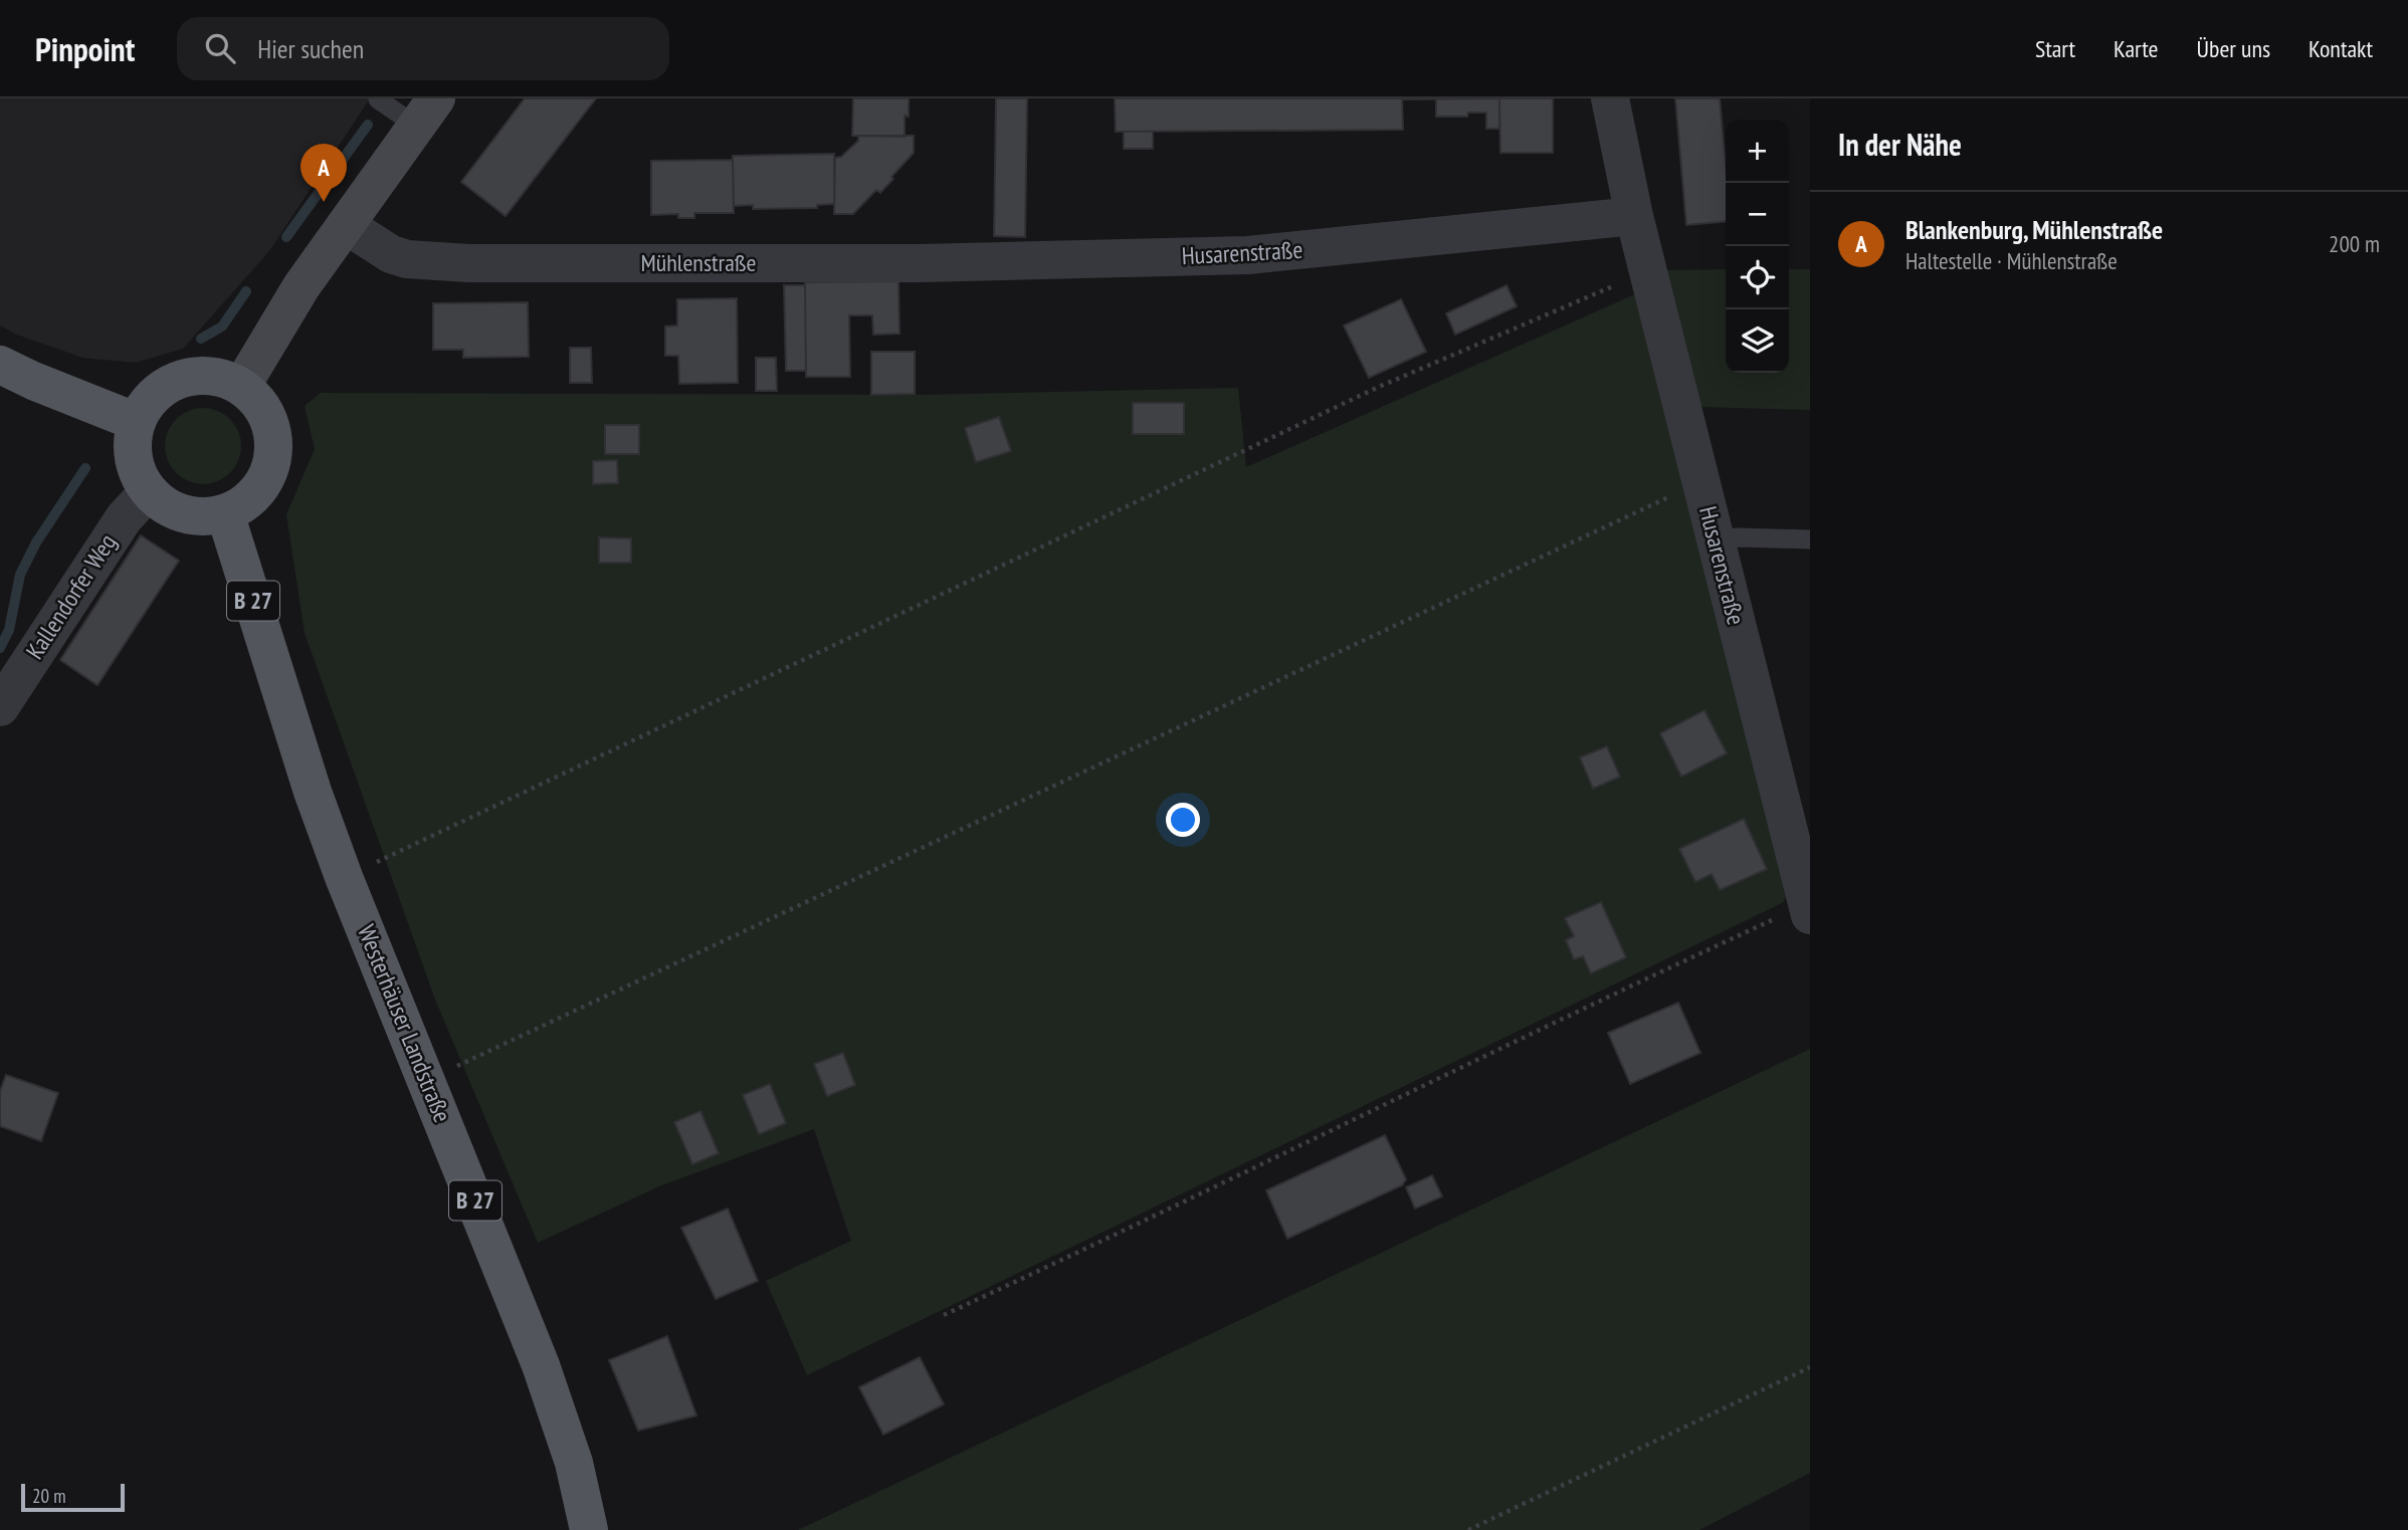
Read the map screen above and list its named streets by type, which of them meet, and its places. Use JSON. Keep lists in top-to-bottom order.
{
  "streets": {
    "main road": ["B 27", "Westerhäuser Landstraße"],
    "street": ["Husarenstraße", "Mühlenstraße", "Kallendorfer Weg"]
  },
  "crossings": [
    ["Husarenstraße", "Mühlenstraße"],
    ["Kallendorfer Weg", "Westerhäuser Landstraße"]
  ],
  "scale_bar": "20 m",
  "page": {
    "header": "Pinpoint",
    "search": "Hier suchen",
    "nav": [
      "Start",
      "Karte",
      "Über uns",
      "Kontakt"
    ],
    "heading": "In der Nähe",
    "map_buttons": ["+", "−"],
    "pins": "A",
    "list": [
      {
        "mark": "A",
        "name": "Blankenburg, Mühlenstraße",
        "note": "Haltestelle · Mühlenstraße",
        "value": "200 m"
      }
    ],
    "scale": "20 m"
  }
}
